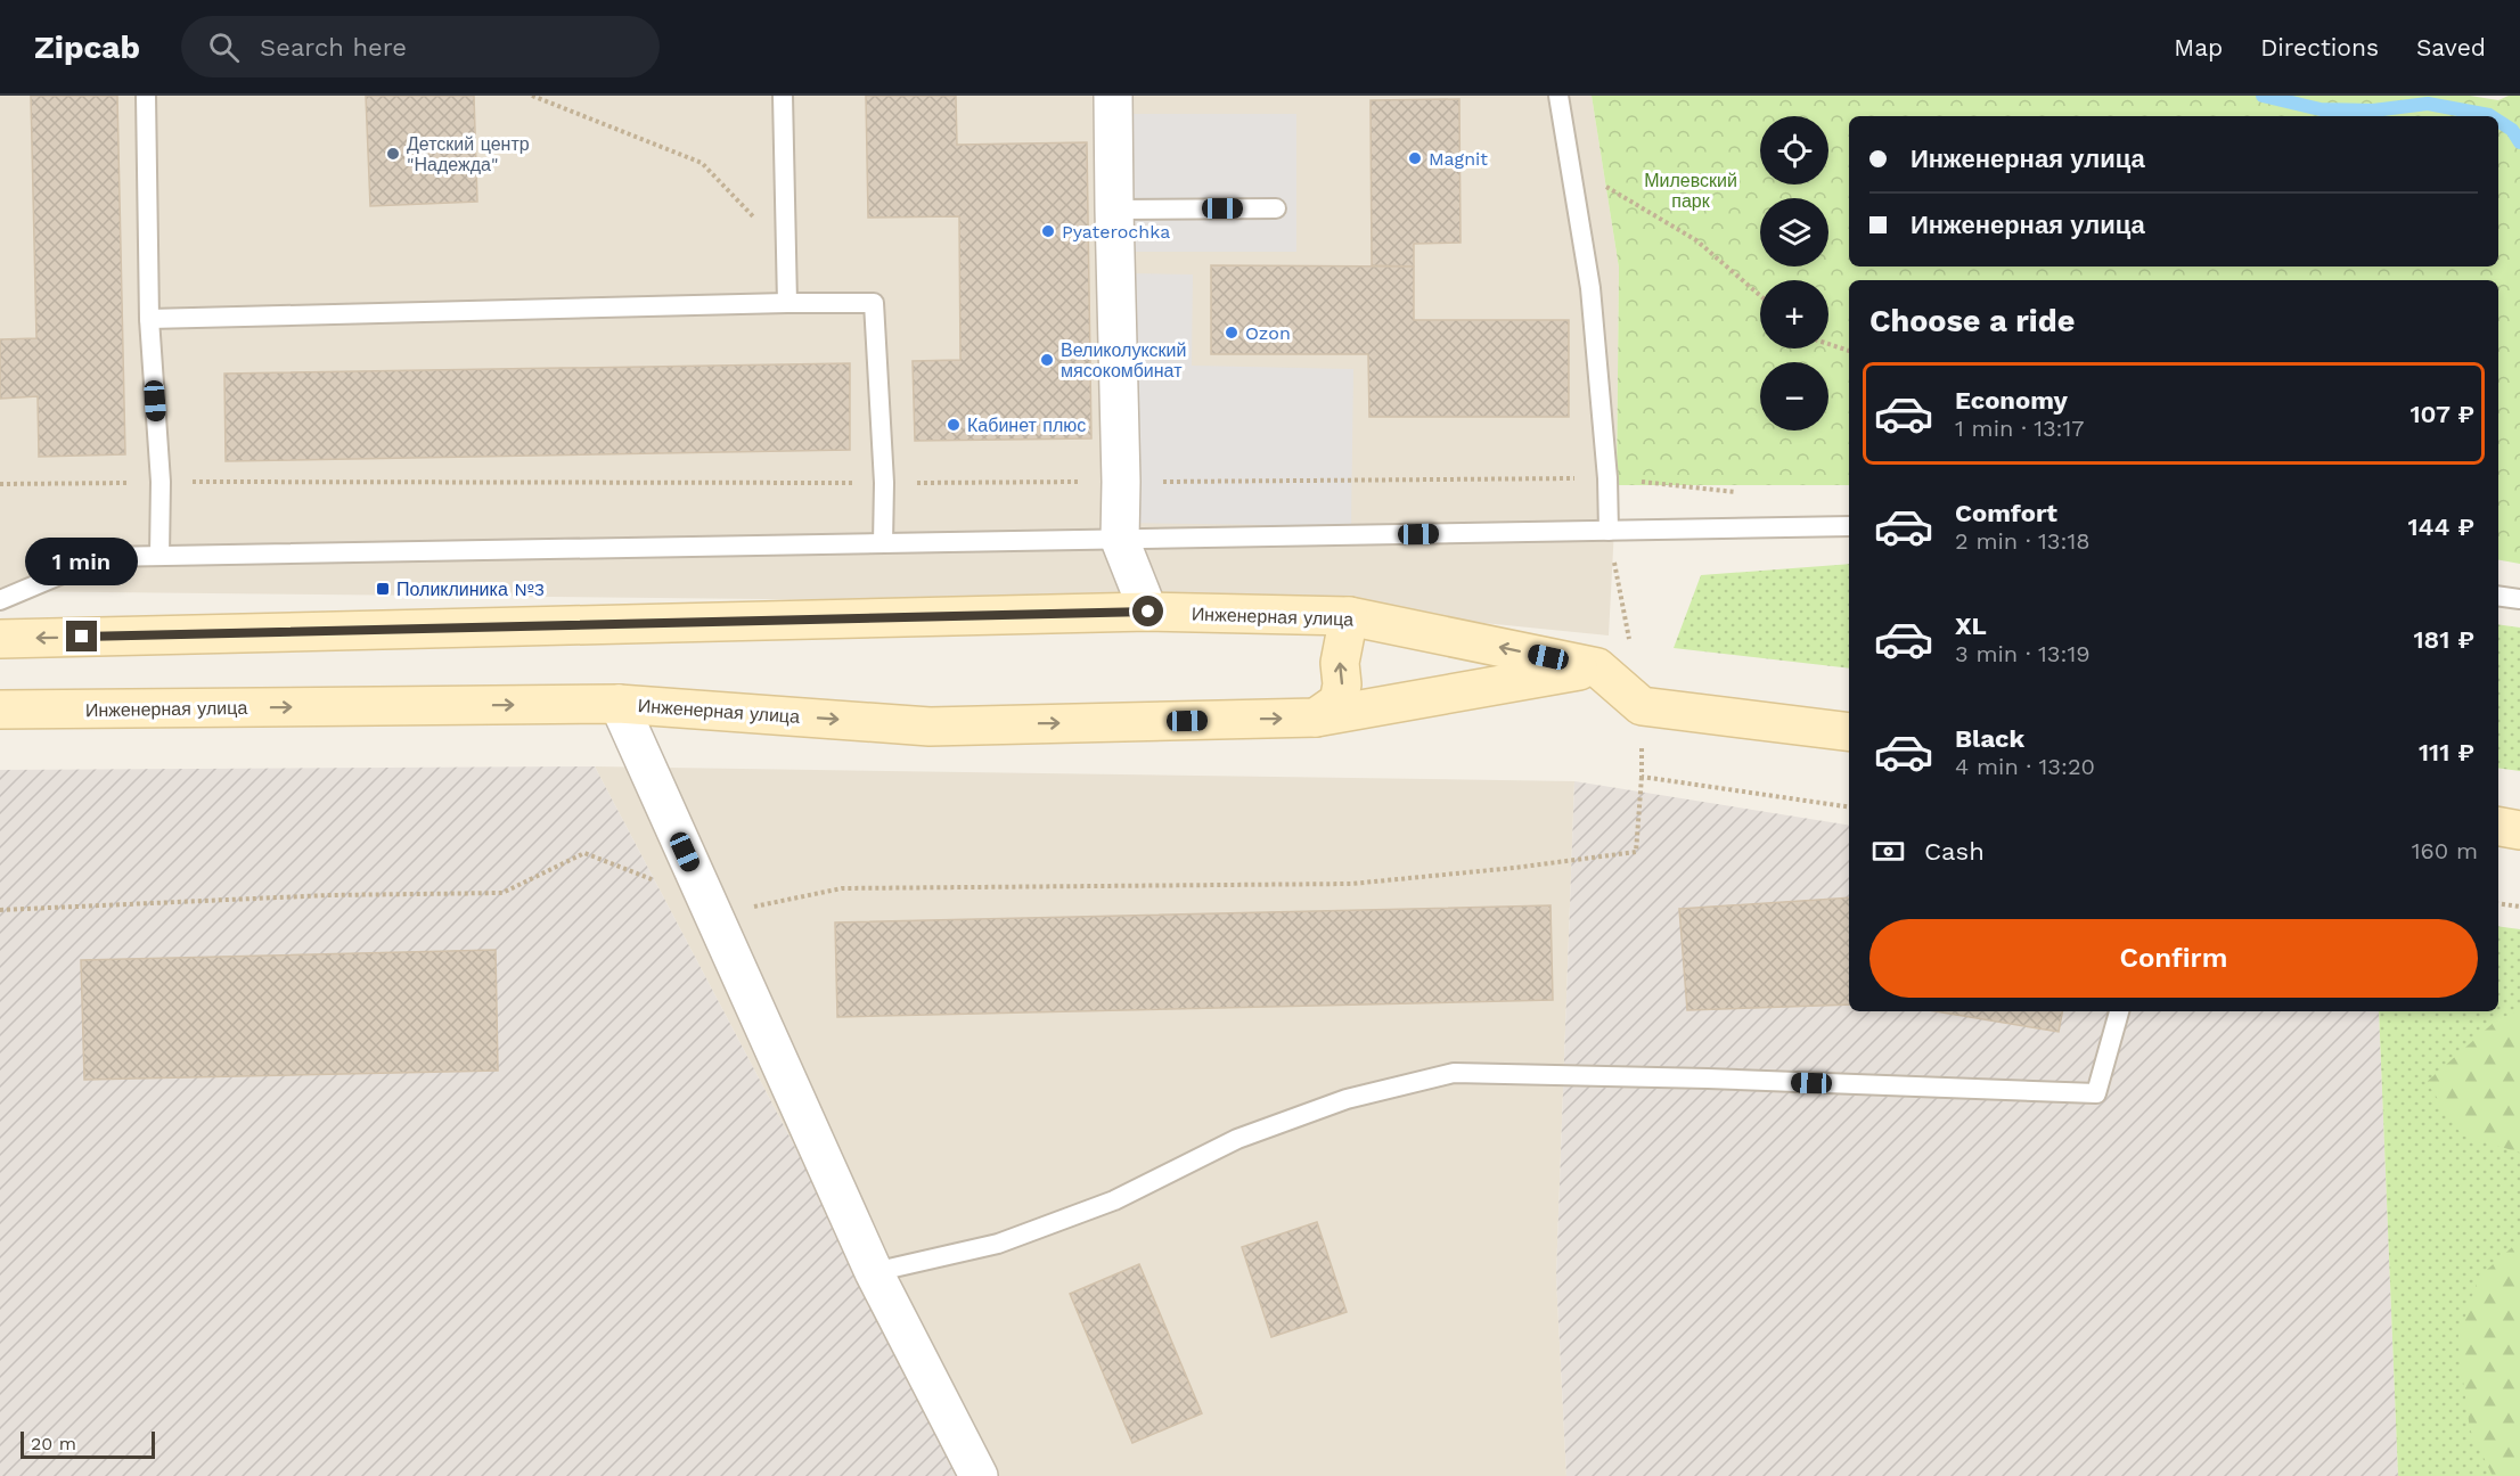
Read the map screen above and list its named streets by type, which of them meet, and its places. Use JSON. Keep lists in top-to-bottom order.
{
  "streets": {
    "main road": ["Инженерная улица"]
  },
  "parks": ["Милевский парк"],
  "places": {
    "other": [
      "Детский центр \"Надежда\"",
      "Magnit",
      "Pyaterochka",
      "Ozon",
      "Великолукский мясокомбинат",
      "Кабинет плюс"
    ],
    "transit": ["Поликлиника №3"]
  },
  "scale_bar": "20 m",
  "page": {
    "header": "Zipcab",
    "search": "Search here",
    "nav": ["Map", "Directions", "Saved"],
    "map_buttons": ["+", "−"],
    "banner": ["Инженерная улица", "Инженерная улица"],
    "heading": "Choose a ride",
    "list": [
      {
        "name": "Economy",
        "note": "1 min · 13:17",
        "value": "107 ₽"
      },
      {
        "name": "Comfort",
        "note": "2 min · 13:18",
        "value": "144 ₽"
      },
      {
        "name": "XL",
        "note": "3 min · 13:19",
        "value": "181 ₽"
      },
      {
        "name": "Black",
        "note": "4 min · 13:20",
        "value": "111 ₽"
      }
    ],
    "bubble": "1 min",
    "pay": ["Cash", "160 m"],
    "buttons": "Confirm",
    "scale": "20 m"
  }
}
